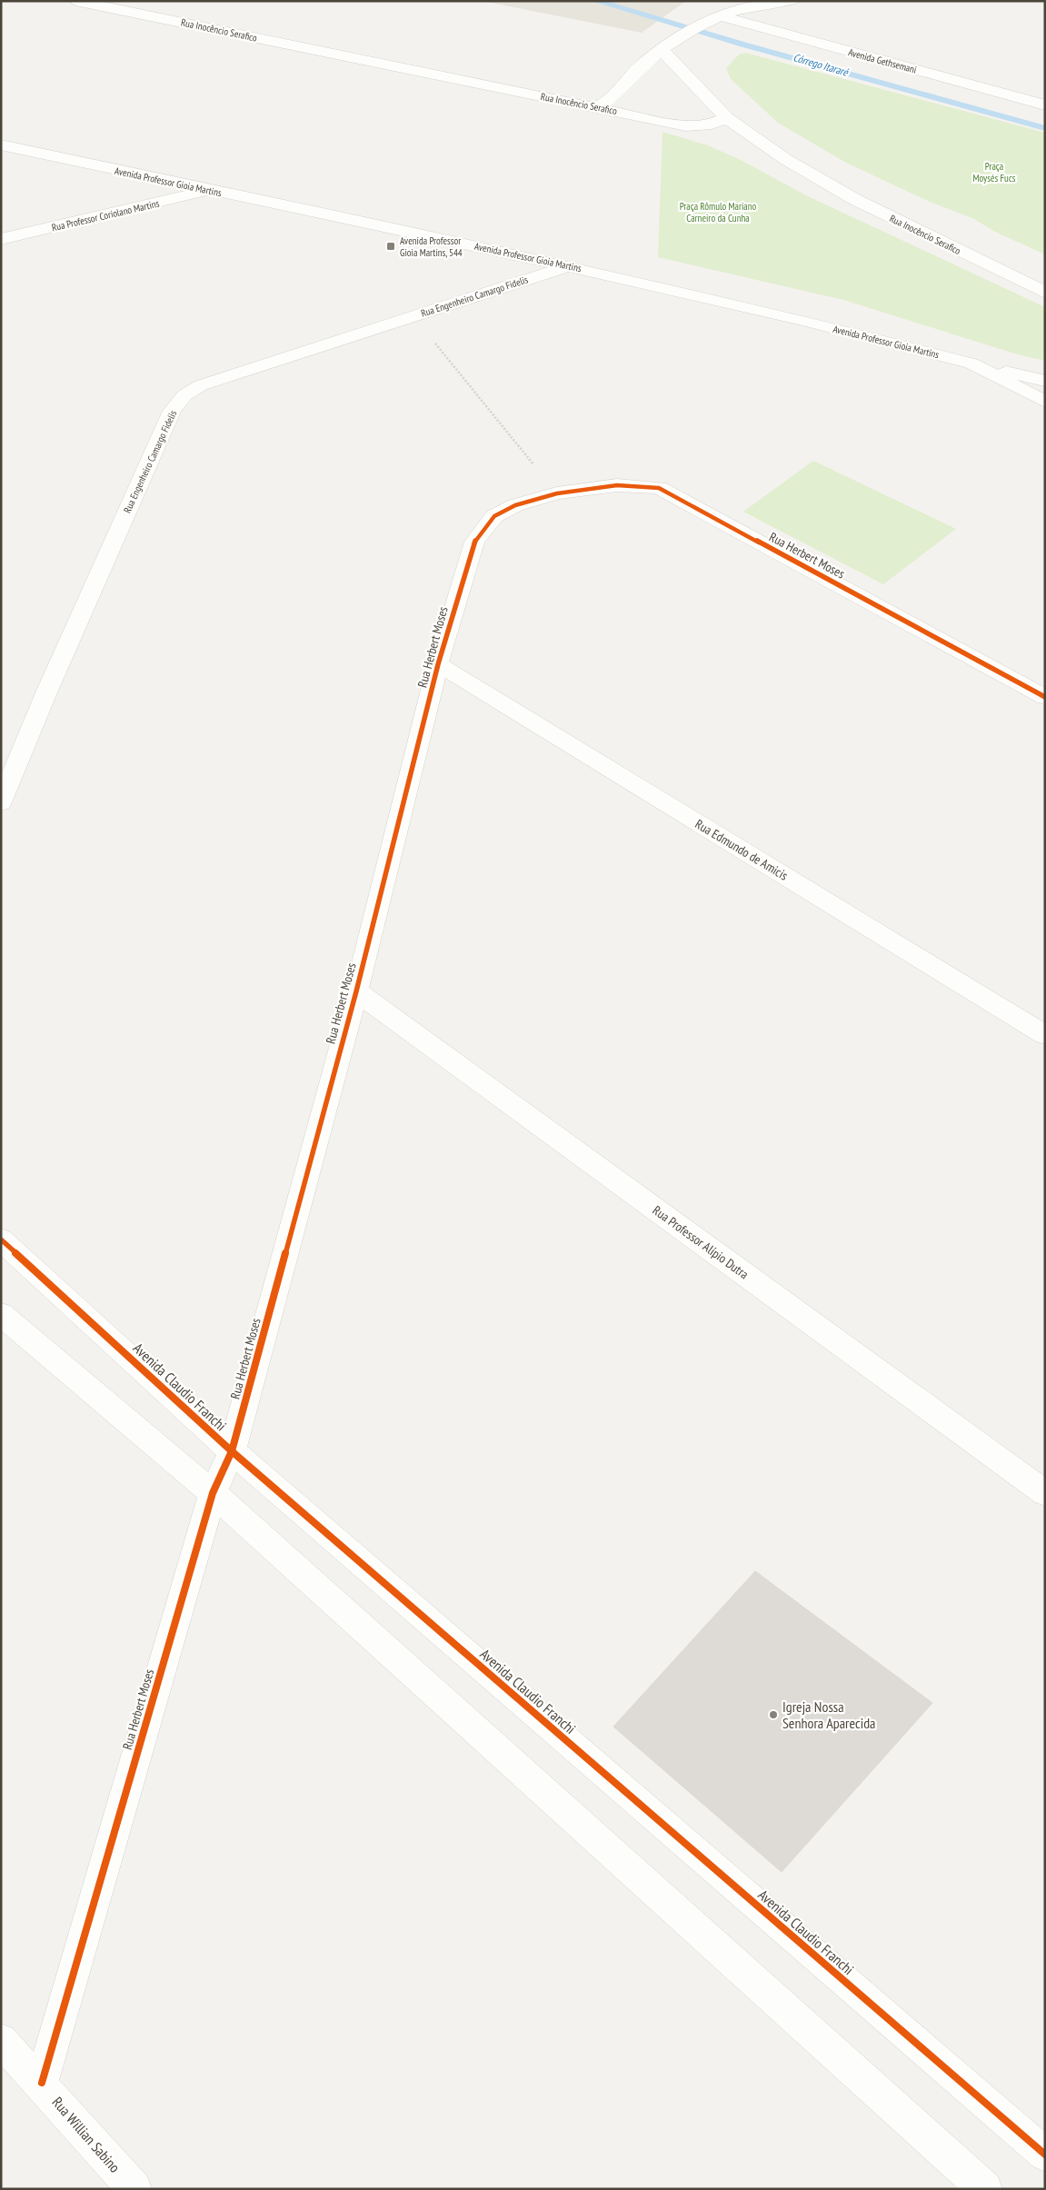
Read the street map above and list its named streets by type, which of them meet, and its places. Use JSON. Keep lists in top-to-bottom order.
{
  "streets": {
    "street": [
      "Rua Inocêncio Serafico",
      "Avenida Gethsemani",
      "Avenida Professor Gioia Martins",
      "Rua Professor Coriolano Martins",
      "Rua Engenheiro Camargo Fidelis",
      "Rua Herbert Moses",
      "Rua Edmundo de Amicis",
      "Rua Professor Alípio Dutra",
      "Avenida Claudio Franchi",
      "Rua Willian Sabino"
    ]
  },
  "crossings": [
    ["Avenida Professor Gioia Martins", "Rua Professor Coriolano Martins"],
    ["Avenida Professor Gioia Martins", "Rua Engenheiro Camargo Fidelis"],
    ["Rua Herbert Moses", "Rua Edmundo de Amicis"],
    ["Rua Herbert Moses", "Rua Professor Alípio Dutra"],
    ["Rua Herbert Moses", "Avenida Claudio Franchi"],
    ["Rua Herbert Moses", "Rua Willian Sabino"]
  ],
  "water": ["Córrego Itararé"],
  "parks": ["Praça Moysés Fucs", "Praça Rômulo Mariano Carneiro da Cunha"],
  "places": {
    "transit": ["Avenida Professor Gioia Martins, 544"],
    "other": ["Igreja Nossa Senhora Aparecida"]
  }
}
